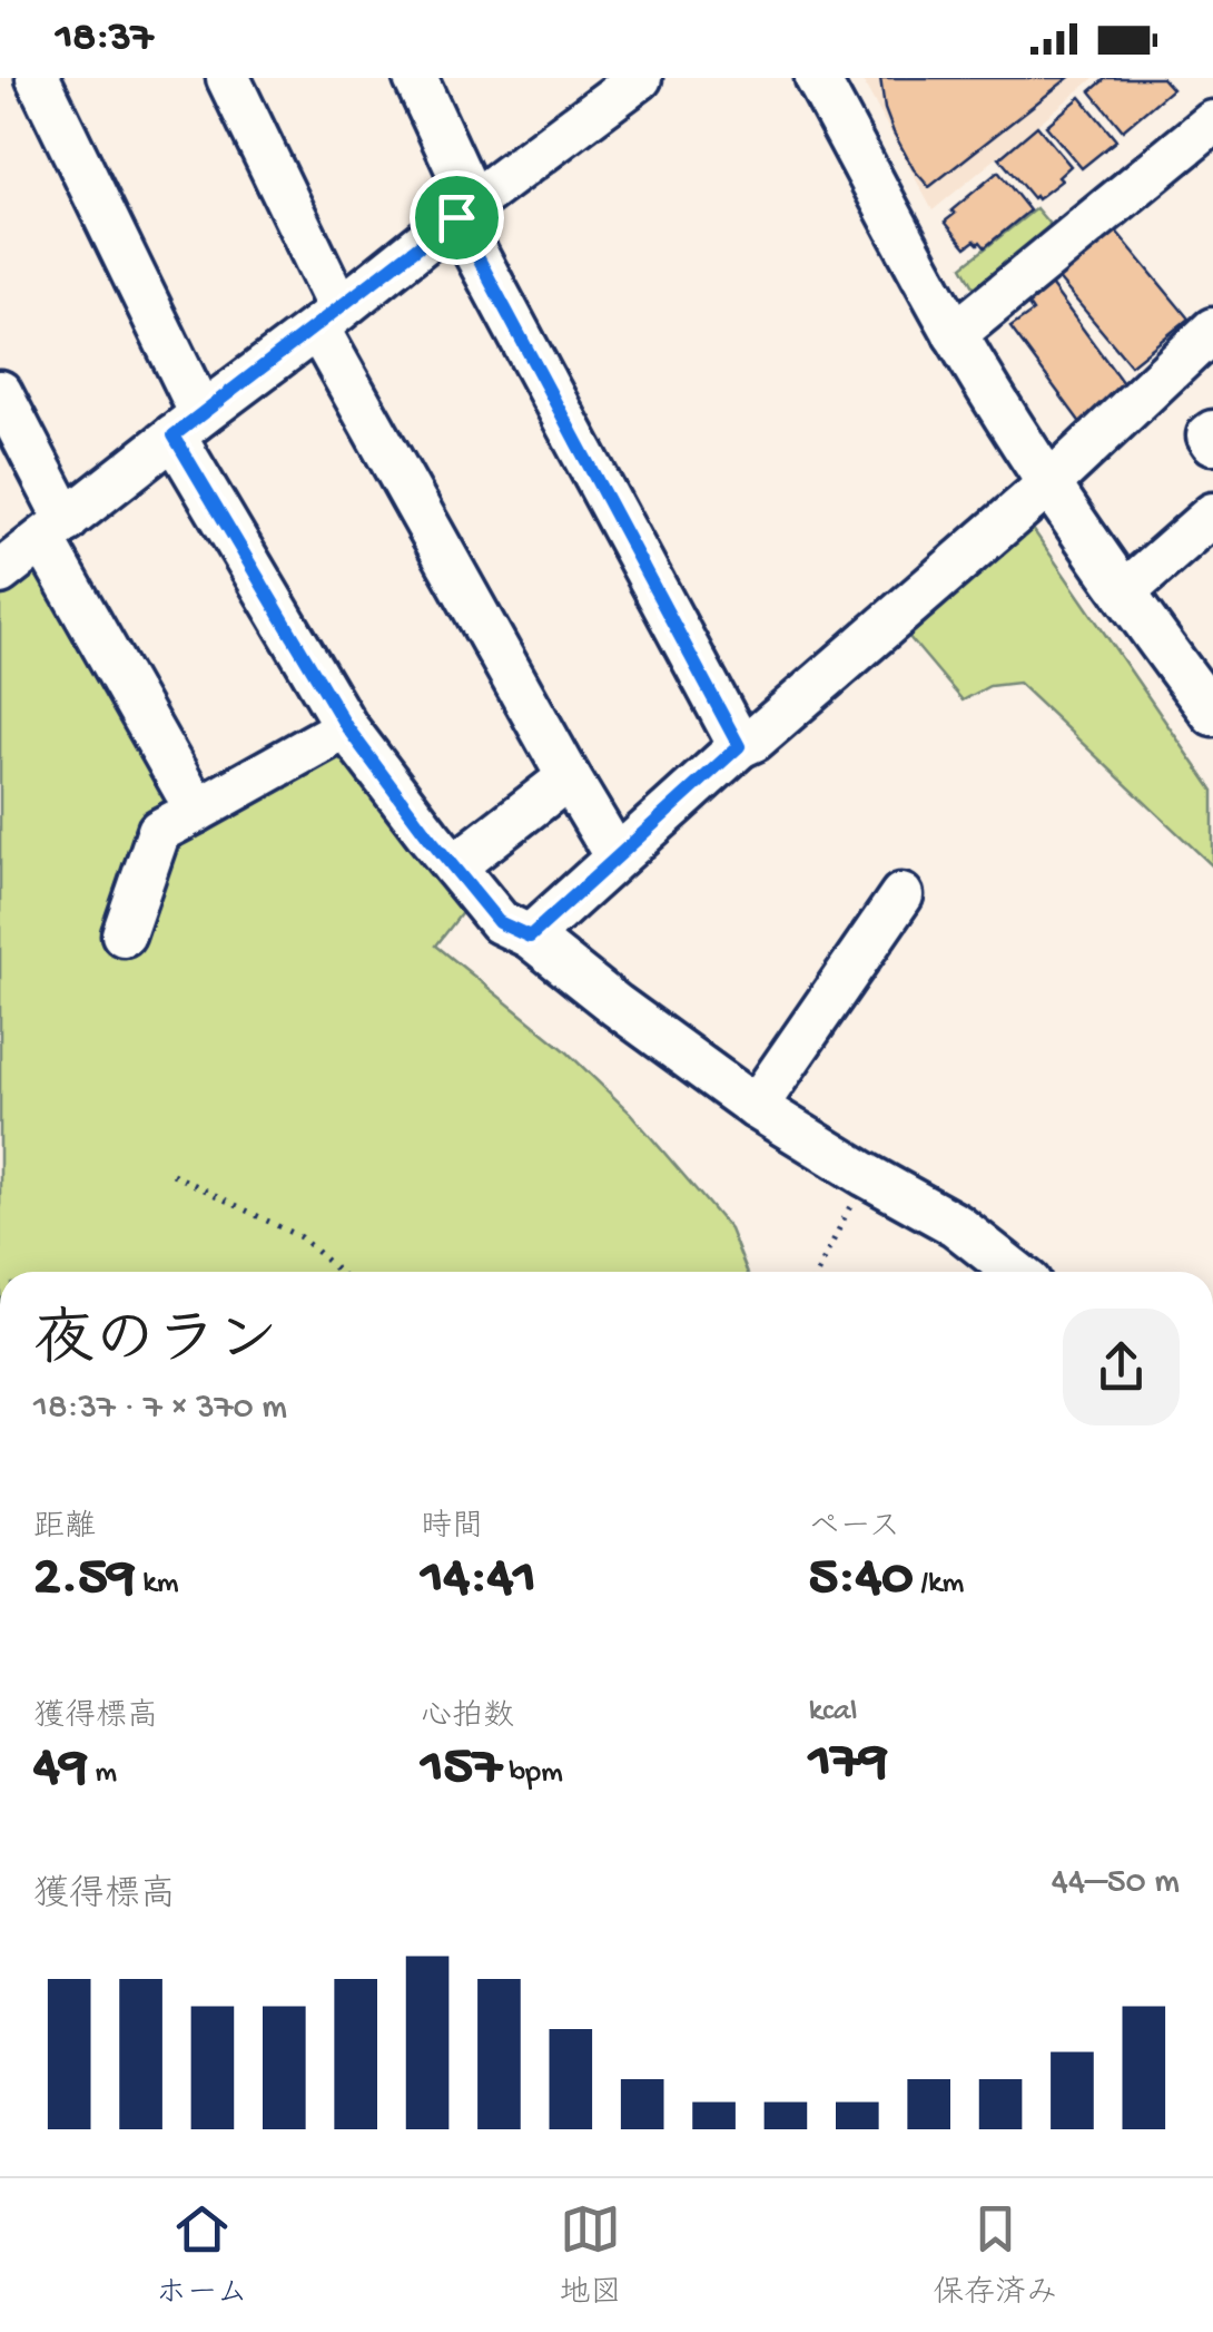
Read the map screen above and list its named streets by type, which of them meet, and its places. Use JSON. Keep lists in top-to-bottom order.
{
  "page": {
    "status": "18:37",
    "heading": ["夜のラン", "18:37 · 7 × 370 m"],
    "stats": [
      ["距離", "2.59 km"],
      ["時間", "14:41"],
      ["ペース", "5:40 /km"],
      ["獲得標高", "49 m"],
      ["心拍数", "157 bpm"],
      ["kcal", "179"]
    ],
    "chart": ["獲得標高", "44–50 m"],
    "tabs": ["ホーム", "地図", "保存済み"]
  }
}
